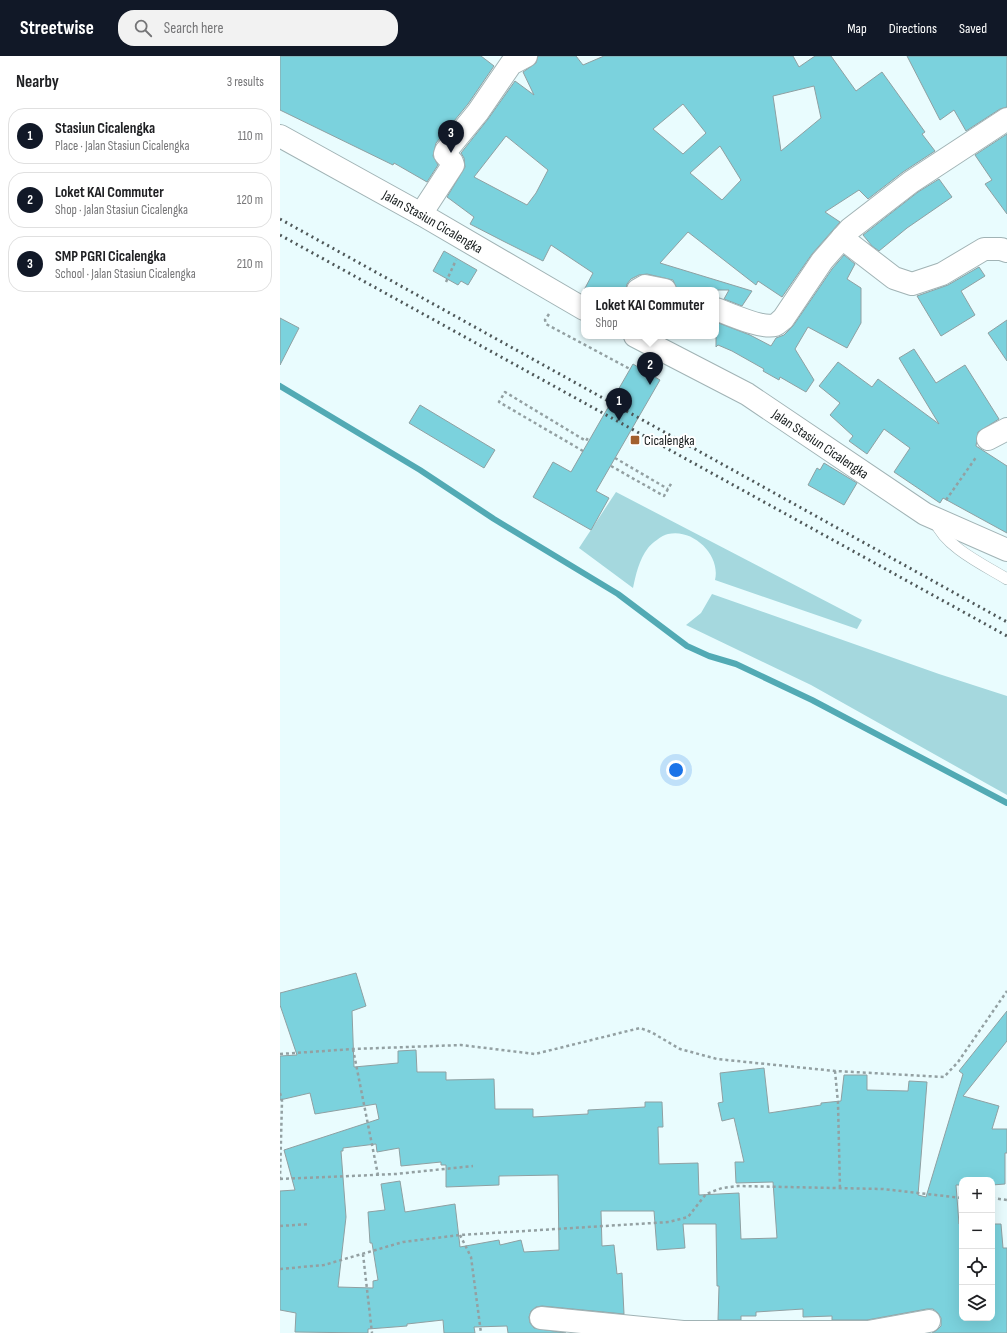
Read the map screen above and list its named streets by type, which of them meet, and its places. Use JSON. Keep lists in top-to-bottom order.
{
  "streets": {
    "street": ["Jalan Stasiun Cicalengka"]
  },
  "places": {
    "transit": ["Cicalengka"]
  },
  "page": {
    "header": "Streetwise",
    "search": "Search here",
    "nav": ["Map", "Directions", "Saved"],
    "heading": ["Nearby", "3 results"],
    "list": [
      {
        "mark": "1",
        "name": "Stasiun Cicalengka",
        "note": "Place · Jalan Stasiun Cicalengka",
        "value": "110 m"
      },
      {
        "mark": "2",
        "name": "Loket KAI Commuter",
        "note": "Shop · Jalan Stasiun Cicalengka",
        "value": "120 m"
      },
      {
        "mark": "3",
        "name": "SMP PGRI Cicalengka",
        "note": "School · Jalan Stasiun Cicalengka",
        "value": "210 m"
      }
    ],
    "pins": ["3", "2", "1"],
    "popup": ["Loket KAI Commuter", "Shop"],
    "map_buttons": ["+", "−"]
  }
}
